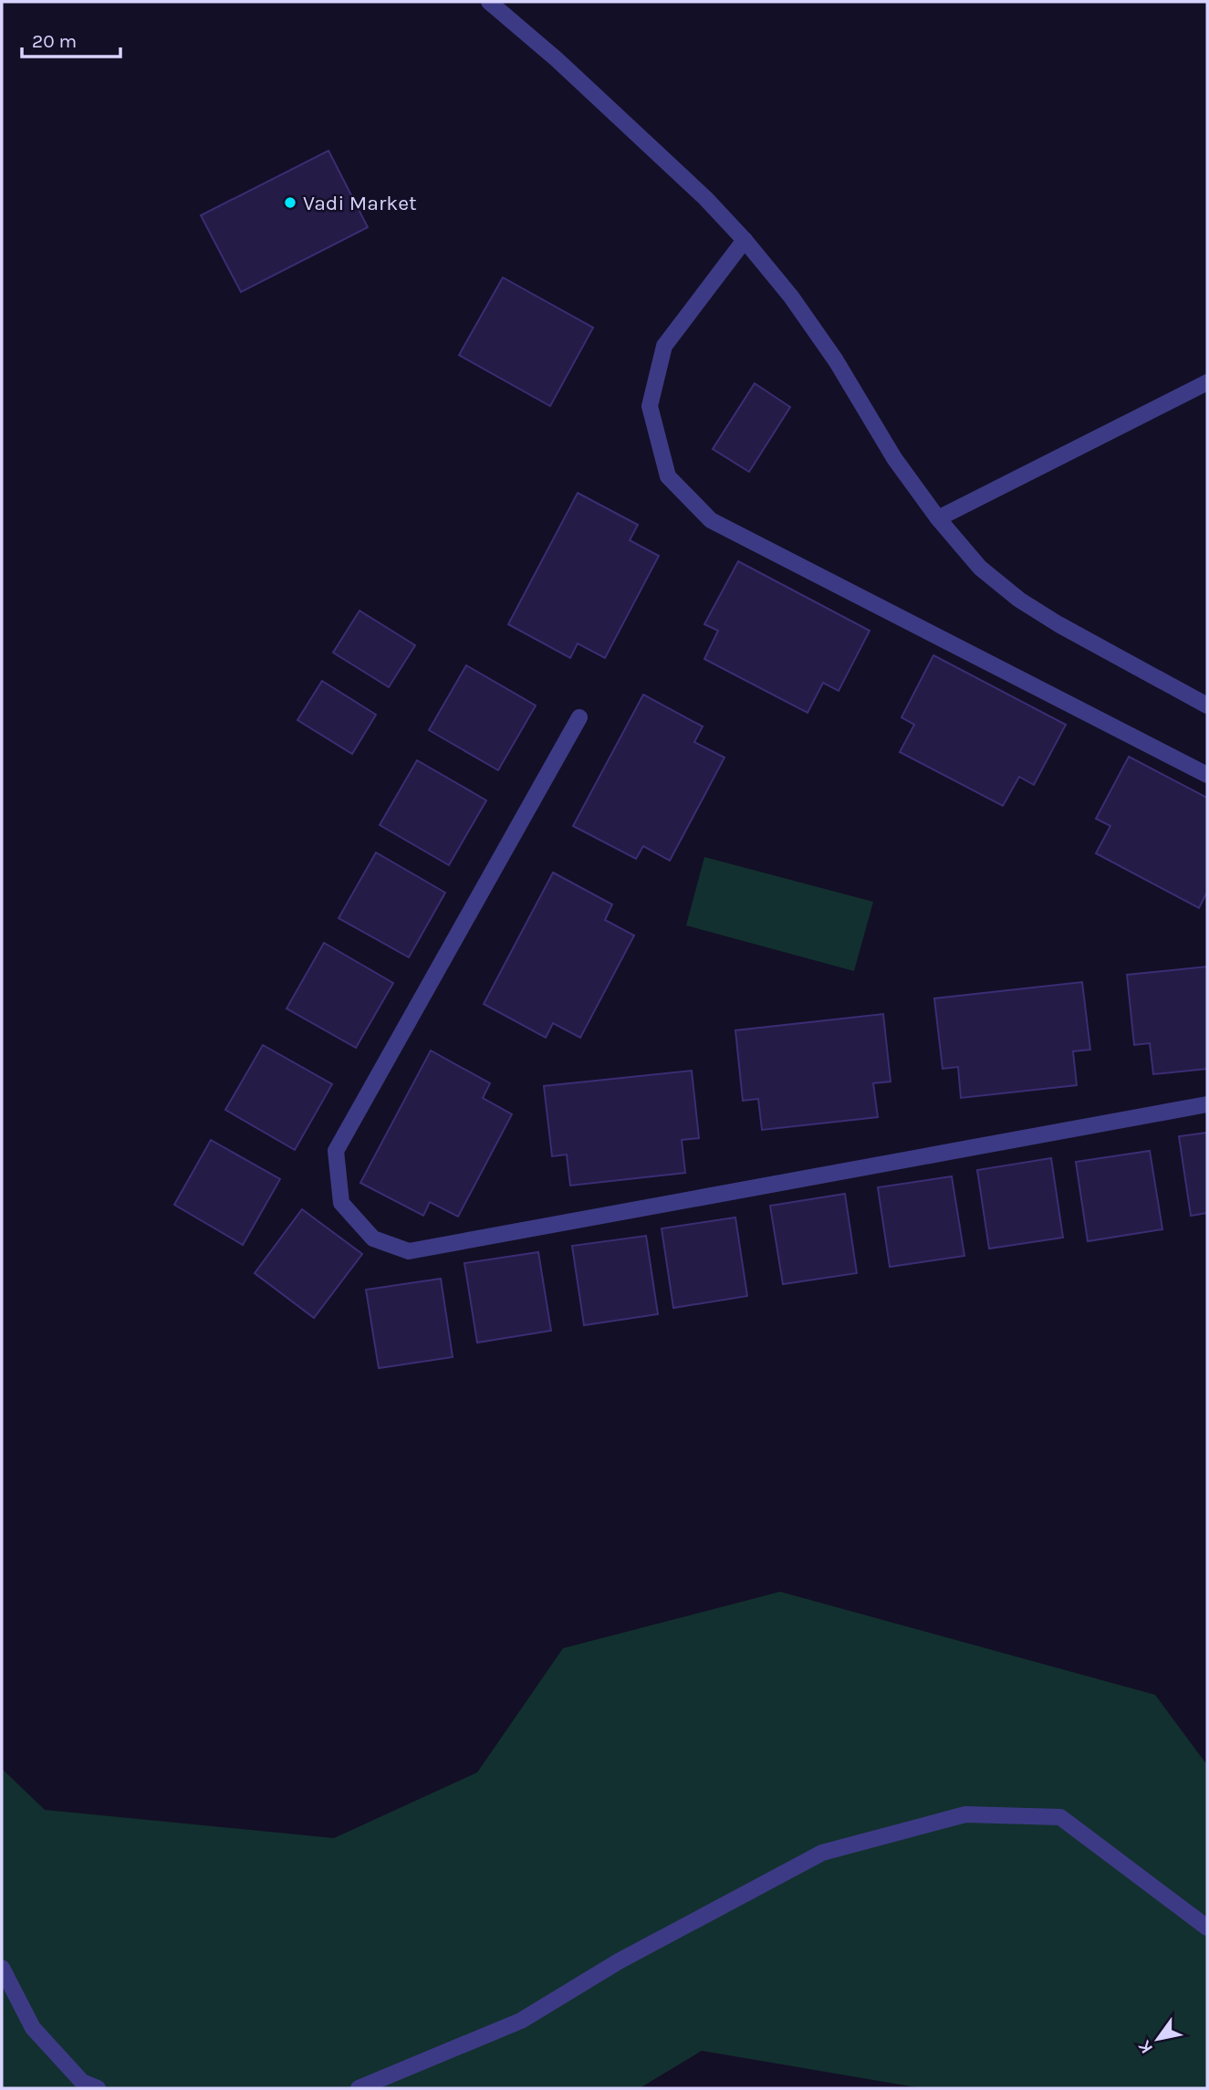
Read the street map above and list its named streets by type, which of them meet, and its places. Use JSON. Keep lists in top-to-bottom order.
{
  "places": ["Vadi Market"],
  "scale_bar": "20 m",
  "north": "bottom left"
}
